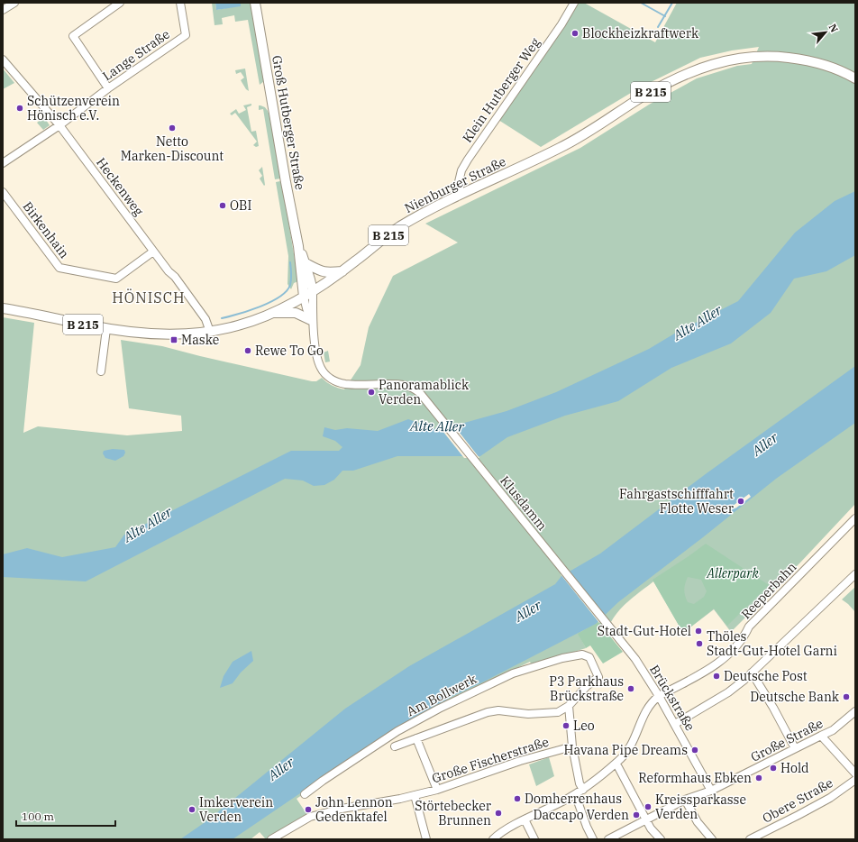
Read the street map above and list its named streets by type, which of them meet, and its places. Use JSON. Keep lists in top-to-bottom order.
{
  "streets": {
    "main road": ["B 215", "Groß Hutberger Straße", "Nienburger Straße"],
    "street": [
      "Lange Straße",
      "Klein Hutberger Weg",
      "Heckenweg",
      "Birkenhain",
      "Klusdamm",
      "Reeperbahn",
      "Am Bollwerk",
      "Brückstraße",
      "Große Straße",
      "Große Fischerstraße",
      "Obere Straße"
    ]
  },
  "crossings": [
    ["Lange Straße", "Heckenweg"],
    ["Klein Hutberger Weg", "Nienburger Straße"],
    ["Groß Hutberger Straße", "Nienburger Straße"],
    ["Groß Hutberger Straße", "Klusdamm"],
    ["Nienburger Straße", "Heckenweg"],
    ["Heckenweg", "Birkenhain"],
    ["Klusdamm", "Brückstraße"],
    ["Reeperbahn", "Brückstraße"],
    ["Brückstraße", "Große Straße"]
  ],
  "districts": ["HÖNISCH"],
  "water": ["Alte Aller", "Aller"],
  "parks": ["Allerpark"],
  "places": {
    "other": [
      "Blockheizkraftwerk",
      "Schützenverein Hönisch e.V.",
      "Netto Marken-Discount",
      "OBI",
      "Rewe To Go",
      "Panoramablick Verden",
      "Fahrgastschifffahrt Flotte Weser",
      "Stadt-Gut-Hotel",
      "Thöles Stadt-Gut-Hotel Garni",
      "Deutsche Post",
      "P3 Parkhaus Brückstraße",
      "Deutsche Bank",
      "Leo",
      "Havana Pipe Dreams",
      "Hold",
      "Reformhaus Ebken",
      "Domherrenhaus",
      "Kreissparkasse Verden",
      "Imkerverein Verden",
      "John Lennon Gedenktafel",
      "Störtebecker Brunnen",
      "Daccapo Verden"
    ],
    "transit": ["Maske"]
  },
  "scale_bar": "100 m",
  "north": "top right"
}
